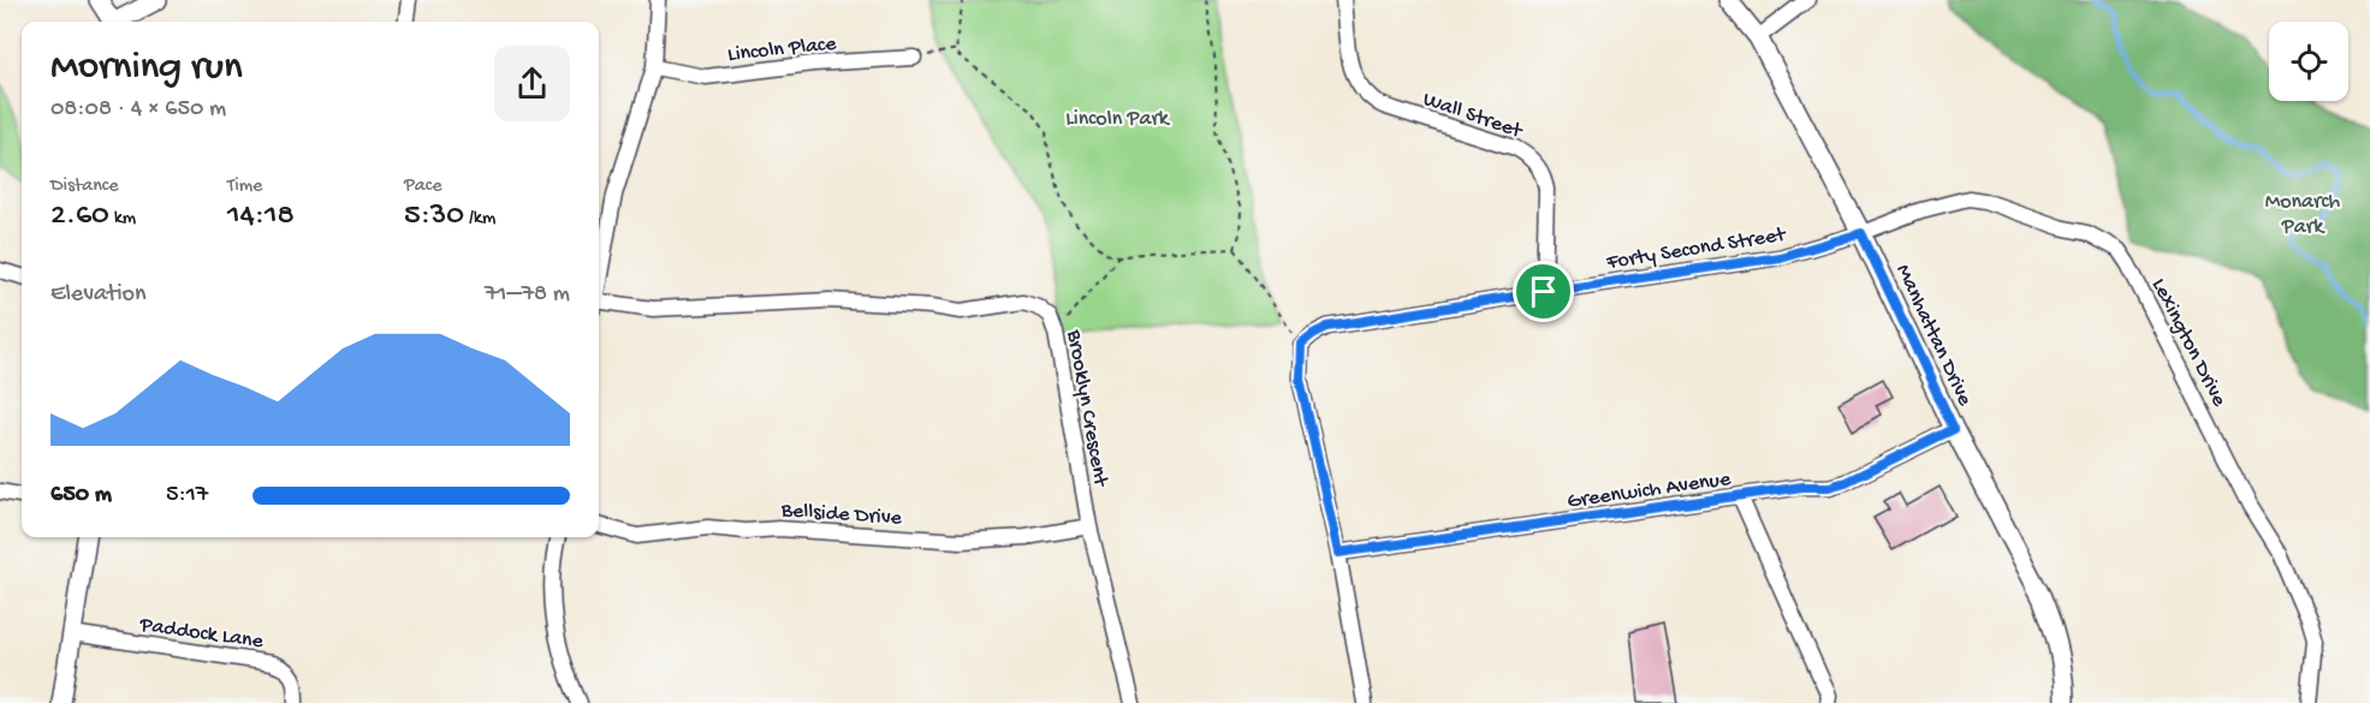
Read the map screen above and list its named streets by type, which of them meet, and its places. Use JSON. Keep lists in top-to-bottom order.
{
  "streets": {
    "street": [
      "Lincoln Place",
      "Wall Street",
      "Forty Second Street",
      "Manhattan Drive",
      "Lexington Drive",
      "Brooklyn Crescent",
      "Greenwich Avenue",
      "Bellside Drive",
      "Paddock Lane"
    ]
  },
  "crossings": [
    ["Wall Street", "Forty Second Street"],
    ["Forty Second Street", "Manhattan Drive"],
    ["Forty Second Street", "Lexington Drive"],
    ["Manhattan Drive", "Lexington Drive"],
    ["Manhattan Drive", "Greenwich Avenue"],
    ["Brooklyn Crescent", "Bellside Drive"]
  ],
  "parks": ["Lincoln Park", "Monarch Park"],
  "page": {
    "heading": ["Morning run", "08:08 · 4 × 650 m"],
    "stats": [
      ["Distance", "2.60 km"],
      ["Time", "14:18"],
      ["Pace", "5:30 /km"]
    ],
    "chart": ["Elevation", "71–78 m"],
    "list": [
      {
        "name": "650 m",
        "note": "5:17"
      }
    ]
  }
}
